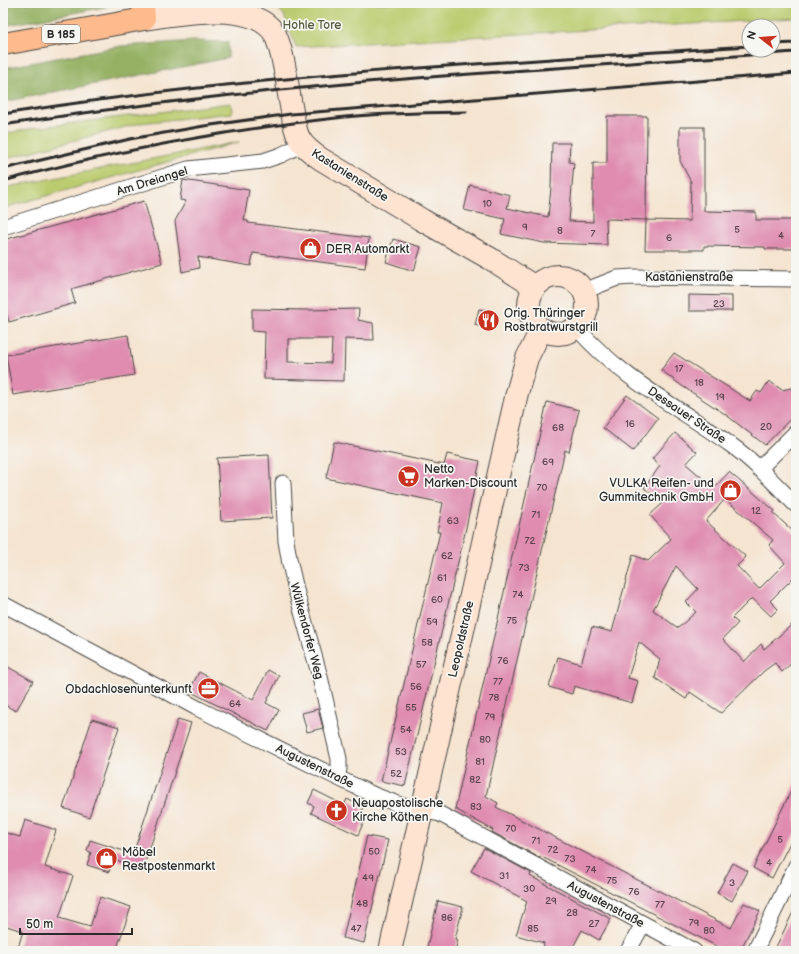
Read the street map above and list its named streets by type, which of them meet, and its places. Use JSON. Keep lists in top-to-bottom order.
{
  "streets": {
    "main road": ["B 185", "Kastanienstraße", "Leopoldstraße"],
    "street": [
      "Am Dreiangel",
      "Dessauer Straße",
      "Wülkendorfer Weg",
      "Augustenstraße"
    ]
  },
  "crossings": [
    ["B 185", "Kastanienstraße"],
    ["Kastanienstraße", "Am Dreiangel"],
    ["Kastanienstraße", "Dessauer Straße"],
    ["Kastanienstraße", "Leopoldstraße"],
    ["Dessauer Straße", "Leopoldstraße"],
    ["Wülkendorfer Weg", "Augustenstraße"],
    ["Leopoldstraße", "Augustenstraße"]
  ],
  "parks": ["Hohle Tore"],
  "places": {
    "shop": ["DER Automarkt", "VULKA Reifen- und Gummitechnik GmbH", "Möbel Restpostenmarkt"],
    "restaurant": ["Orig. Thüringer Rostbratwurstgrill"],
    "supermarket": ["Netto Marken-Discount"],
    "office": ["Obdachlosenunterkunft"],
    "church": ["Neuapostolische Kirche Köthen"]
  },
  "house_numbers": [
    "10",
    "9",
    "5",
    "8",
    "7",
    "4",
    "6",
    "23",
    "17",
    "18",
    "19",
    "16",
    "20",
    "68",
    "69",
    "70",
    "12",
    "71",
    "63",
    "72",
    "62",
    "73",
    "61",
    "74",
    "60",
    "75",
    "59",
    "58",
    "76",
    "57",
    "77",
    "56",
    "78",
    "64",
    "55",
    "79",
    "54",
    "80",
    "53",
    "81",
    "52",
    "82",
    "83",
    "70",
    "5",
    "71",
    "72",
    "50",
    "73",
    "4",
    "74",
    "31",
    "49",
    "75",
    "3",
    "30",
    "76",
    "29",
    "48",
    "77",
    "28",
    "86",
    "79",
    "27",
    "47",
    "85",
    "80"
  ],
  "scale_bar": "50 m",
  "north": "left"
}
